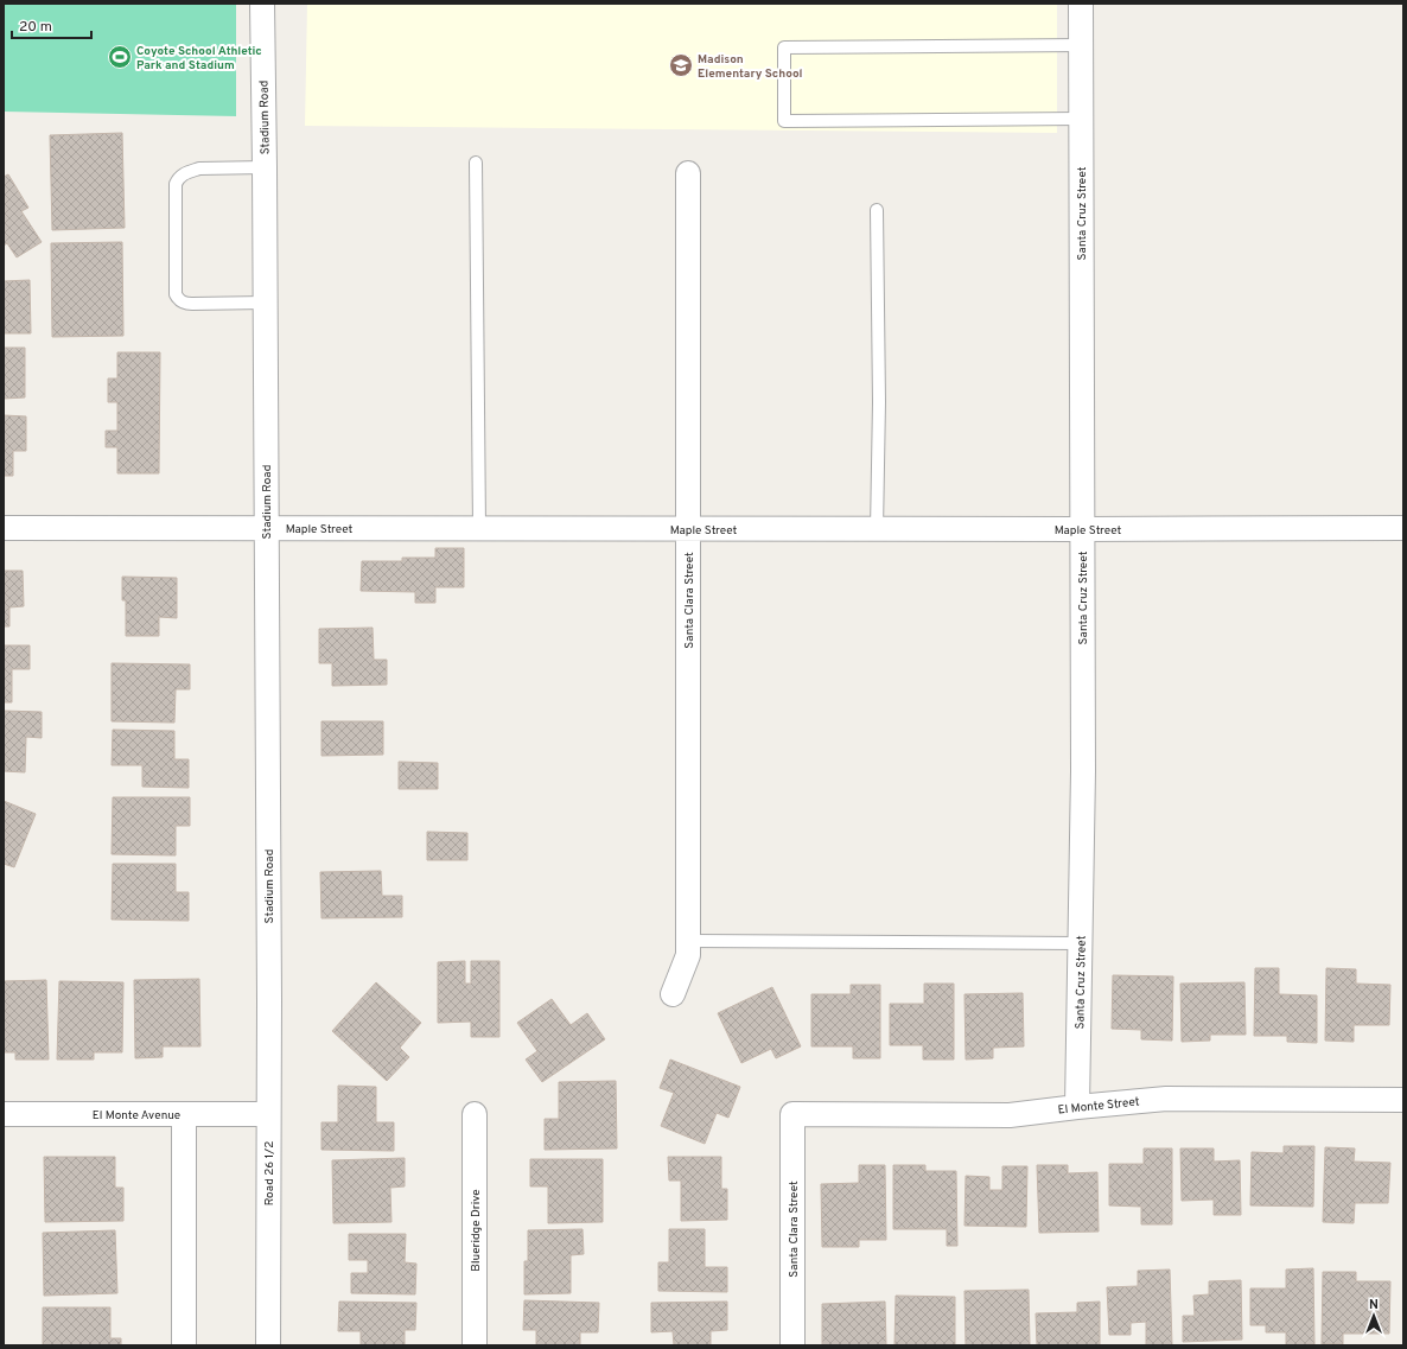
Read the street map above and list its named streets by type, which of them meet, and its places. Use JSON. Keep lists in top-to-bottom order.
{
  "streets": {
    "street": [
      "Stadium Road",
      "Santa Cruz Street",
      "Maple Street",
      "Santa Clara Street",
      "El Monte Street",
      "El Monte Avenue",
      "Road 26 1/2",
      "Blueridge Drive"
    ]
  },
  "crossings": [
    ["Stadium Road", "Maple Street"],
    ["Stadium Road", "Road 26 1/2"],
    ["Santa Cruz Street", "Maple Street"],
    ["Santa Cruz Street", "El Monte Street"],
    ["Maple Street", "Santa Clara Street"],
    ["Santa Clara Street", "El Monte Street"],
    ["El Monte Avenue", "Road 26 1/2"]
  ],
  "places": {
    "sports": ["Coyote School Athletic Park and Stadium"],
    "school or university": ["Madison Elementary School"]
  },
  "scale_bar": "20 m",
  "north": "top"
}
